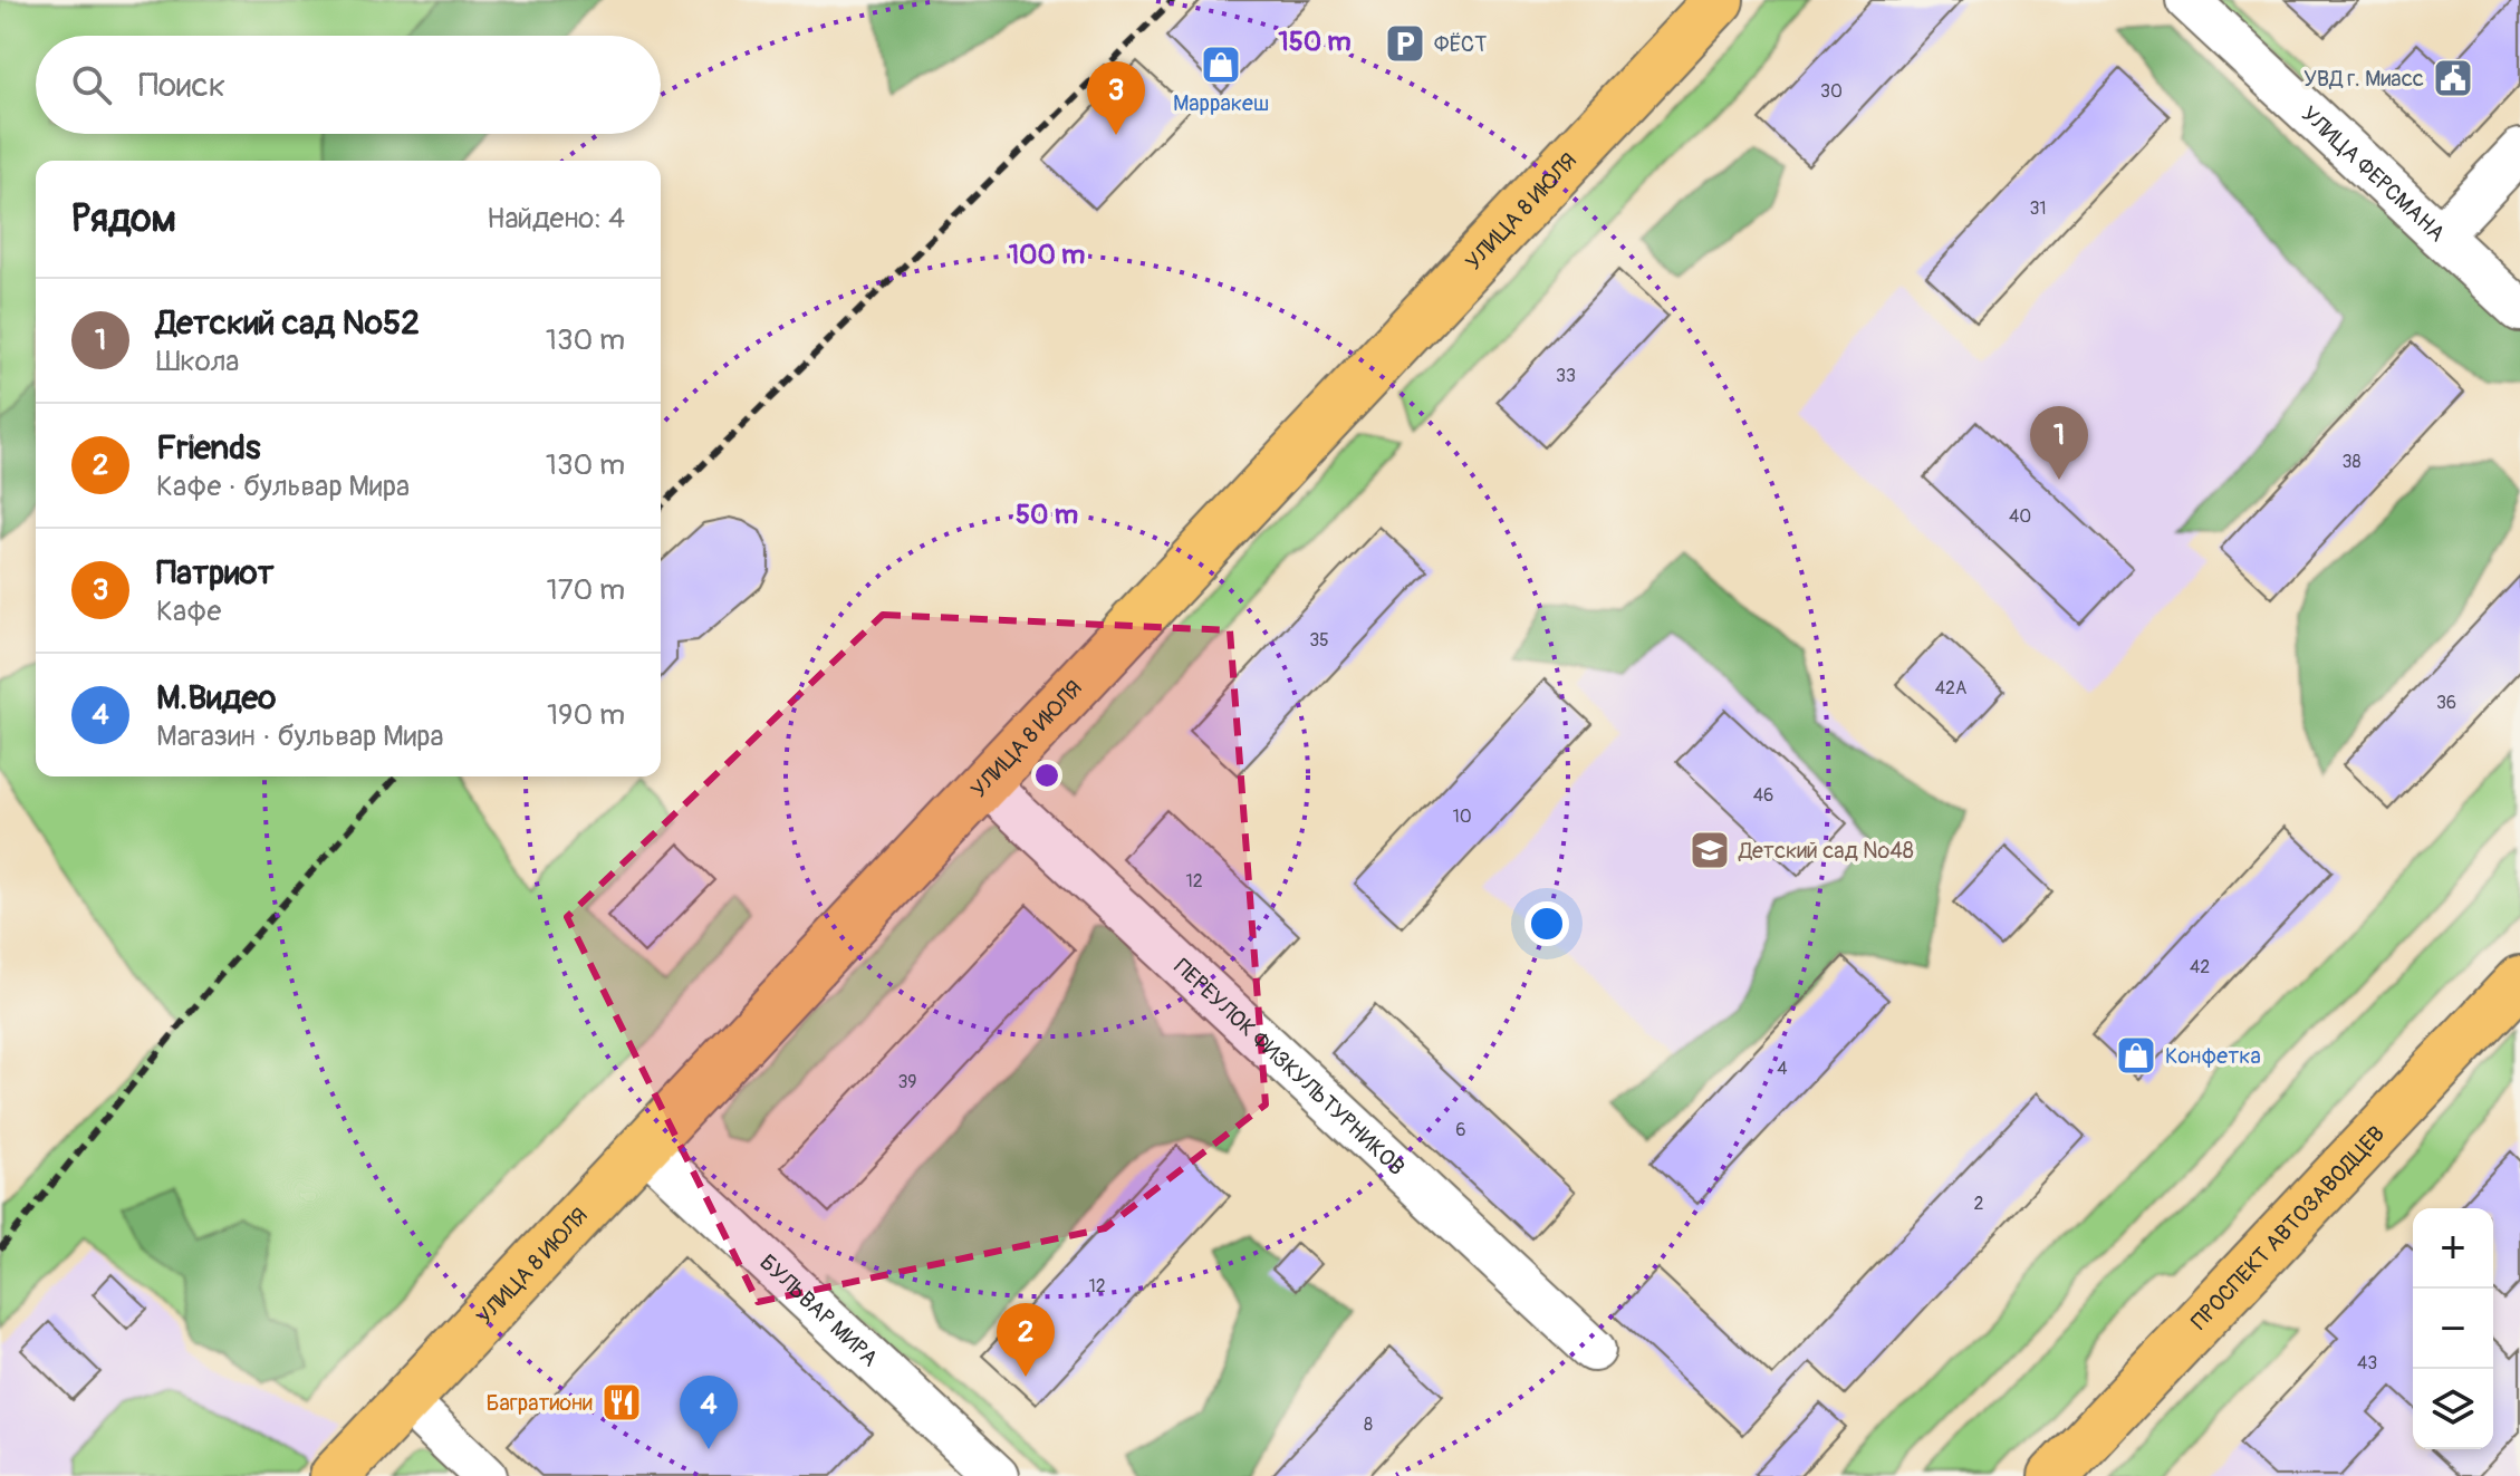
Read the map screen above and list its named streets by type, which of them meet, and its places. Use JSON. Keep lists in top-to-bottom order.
{
  "streets": {
    "main road": ["УЛИЦА 8 ИЮЛЯ", "ПРОСПЕКТ АВТОЗАВОДЦЕВ"],
    "street": ["УЛИЦА ФЕРСМАНА", "ПЕРЕУЛОК ФИЗКУЛЬТУРНИКОВ", "БУЛЬВАР МИРА"]
  },
  "crossings": [
    ["УЛИЦА 8 ИЮЛЯ", "ПЕРЕУЛОК ФИЗКУЛЬТУРНИКОВ"],
    ["УЛИЦА 8 ИЮЛЯ", "БУЛЬВАР МИРА"]
  ],
  "places": {
    "parking": ["ФЁСТ"],
    "shop": ["Марракеш", "Конфетка"],
    "public building": ["УВД г. Миасс"],
    "school or university": ["Детский сад №48"],
    "restaurant": ["Багратиони"]
  },
  "house_numbers": [
    "30",
    "31",
    "33",
    "38",
    "40",
    "35",
    "42А",
    "36",
    "46",
    "10",
    "12",
    "42",
    "4",
    "39",
    "6",
    "2",
    "12",
    "43",
    "8"
  ],
  "page": {
    "search": "Поиск",
    "pins": [
      "3",
      "1",
      "2",
      "4"
    ],
    "heading": ["Рядом", "Найдено: 4"],
    "list": [
      {
        "mark": "1",
        "name": "Детский сад №52",
        "note": "Школа",
        "value": "130 m"
      },
      {
        "mark": "2",
        "name": "Friends",
        "note": "Кафе · бульвар Мира",
        "value": "130 m"
      },
      {
        "mark": "3",
        "name": "Патриот",
        "note": "Кафе",
        "value": "170 m"
      },
      {
        "mark": "4",
        "name": "М.Видео",
        "note": "Магазин · бульвар Мира",
        "value": "190 m"
      }
    ],
    "map_buttons": ["+", "−"]
  },
  "rings": ["150 m", "100 m", "50 m"]
}
